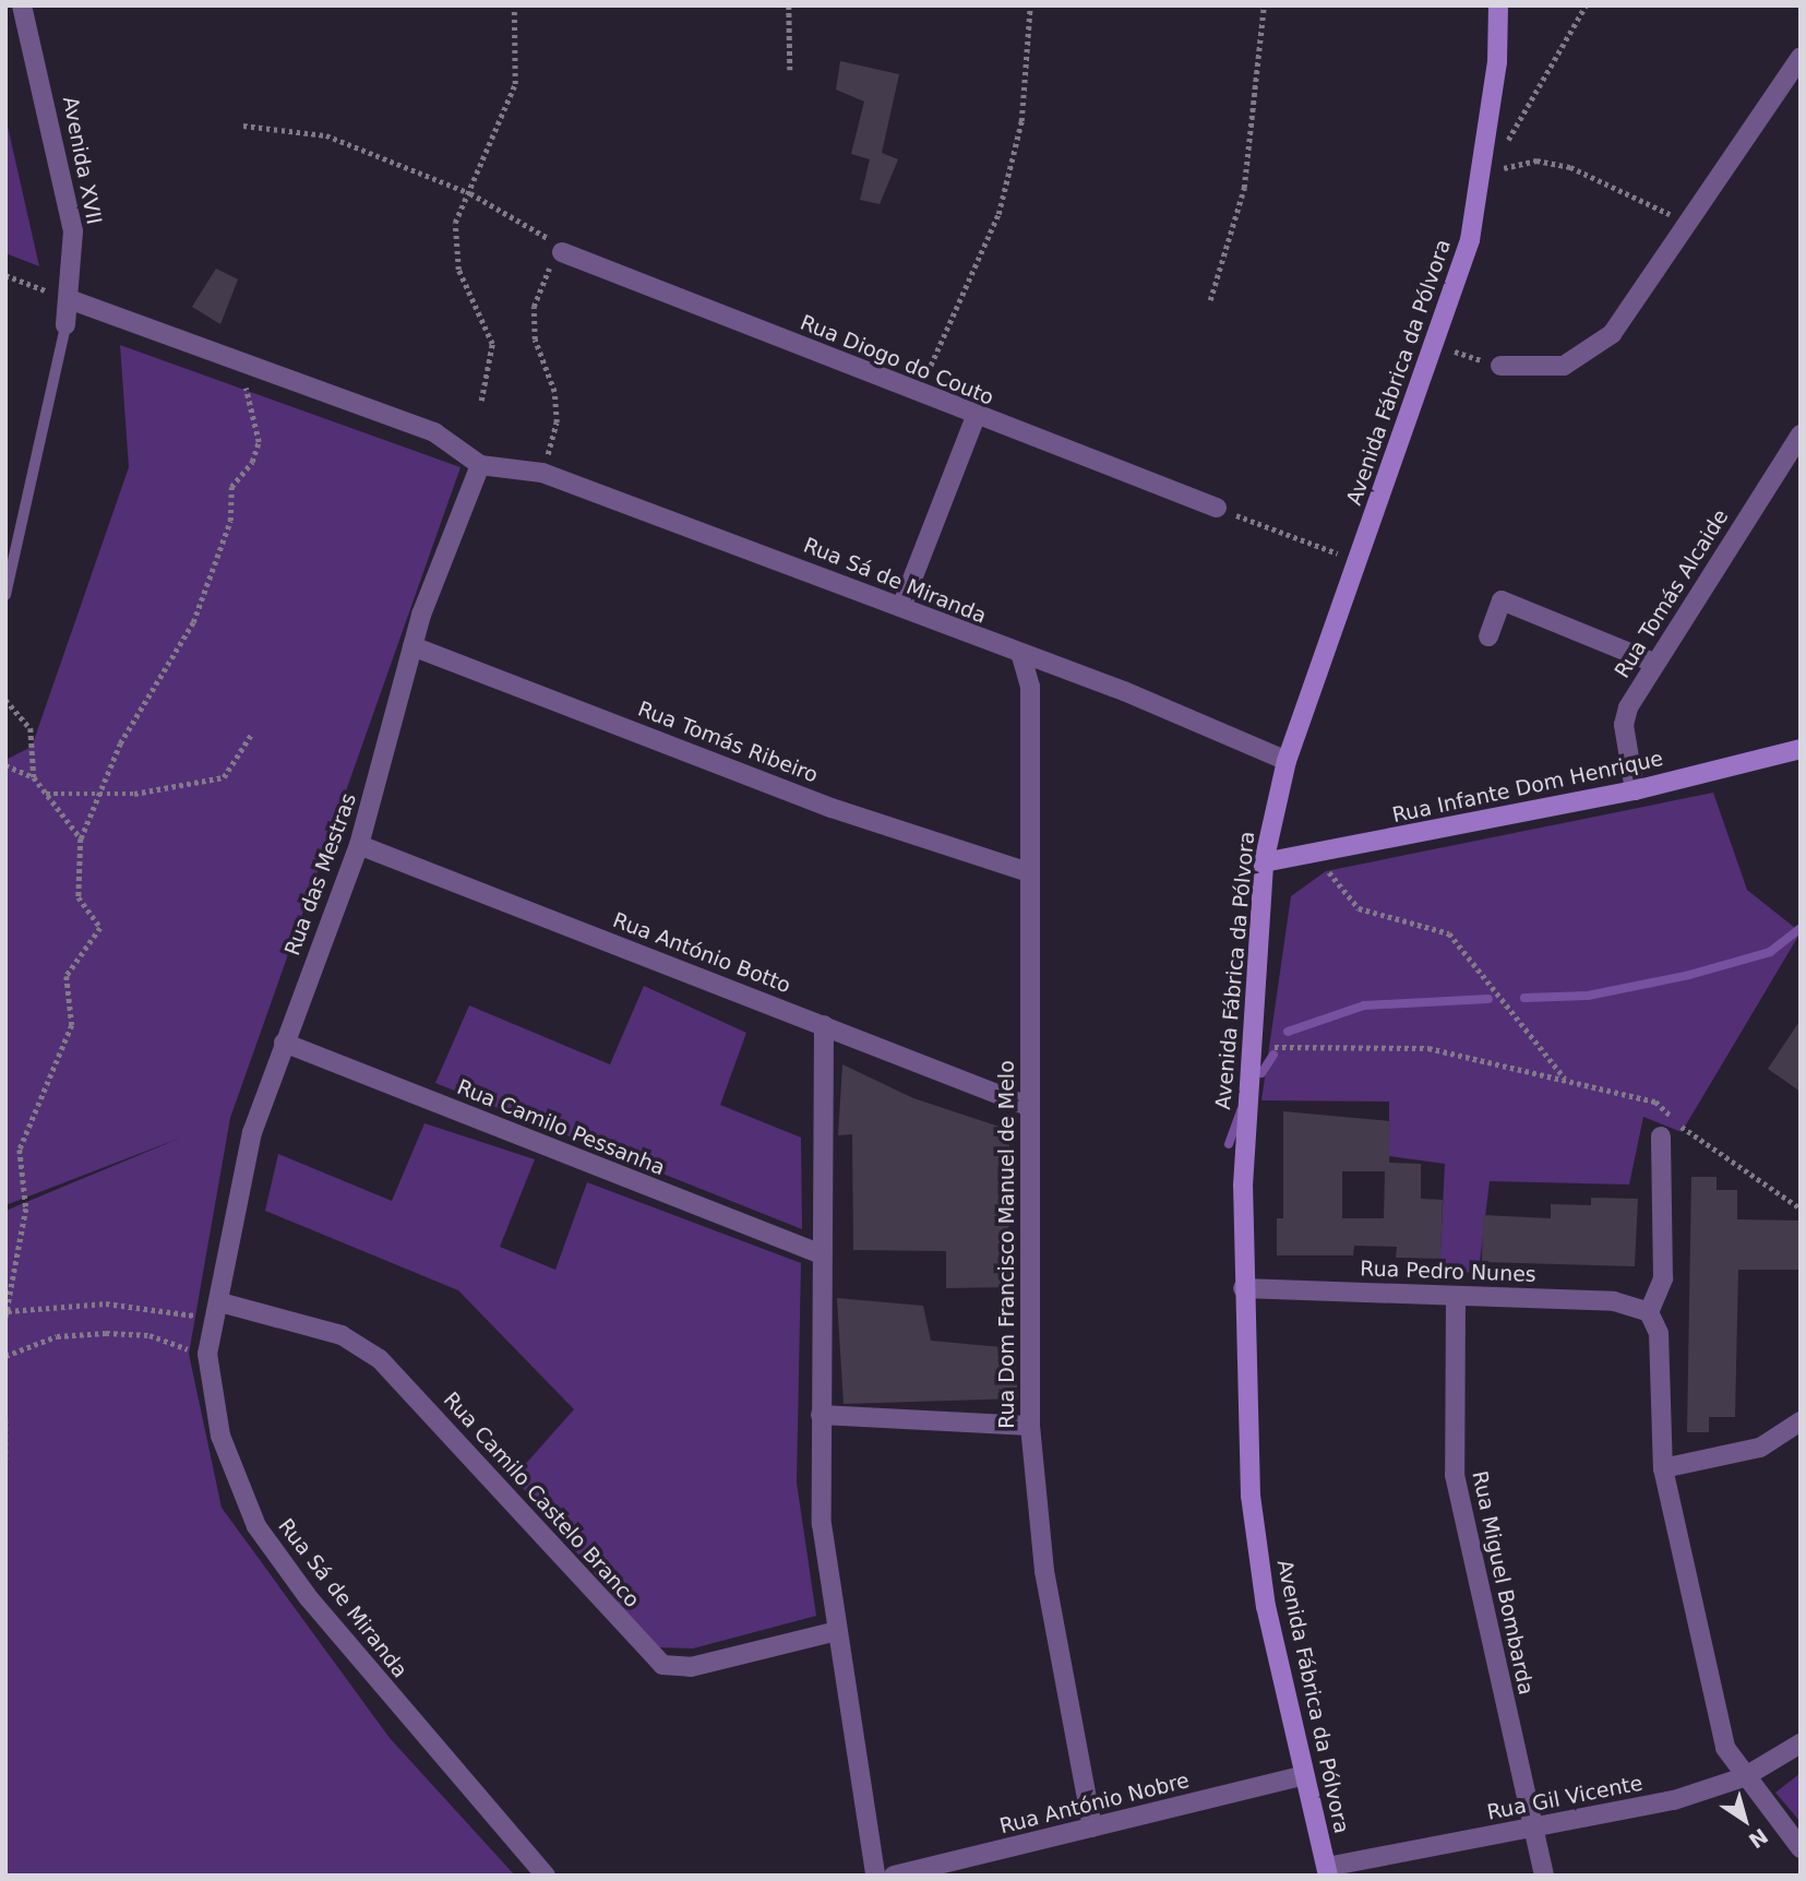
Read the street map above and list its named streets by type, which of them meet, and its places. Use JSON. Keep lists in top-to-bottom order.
{
  "streets": {
    "street": [
      "Avenida XVII",
      "Rua Diogo do Couto",
      "Avenida Fábrica da Pólvora",
      "Rua Sá de Miranda",
      "Rua Tomás Alcaide",
      "Rua Tomás Ribeiro",
      "Rua Infante Dom Henrique",
      "Rua das Mestras",
      "Rua António Botto",
      "Rua Camilo Pessanha",
      "Rua Dom Francisco Manuel de Melo",
      "Rua Pedro Nunes",
      "Rua Camilo Castelo Branco",
      "Rua Miguel Bombarda",
      "Rua Gil Vicente",
      "Rua António Nobre"
    ]
  },
  "crossings": [
    ["Avenida Fábrica da Pólvora", "Rua Sá de Miranda"],
    ["Avenida Fábrica da Pólvora", "Rua Infante Dom Henrique"],
    ["Avenida Fábrica da Pólvora", "Rua Pedro Nunes"],
    ["Avenida Fábrica da Pólvora", "Rua Gil Vicente"],
    ["Avenida Fábrica da Pólvora", "Rua António Nobre"],
    ["Rua Sá de Miranda", "Rua das Mestras"],
    ["Rua Sá de Miranda", "Rua Dom Francisco Manuel de Melo"],
    ["Rua Sá de Miranda", "Rua Camilo Castelo Branco"],
    ["Rua Tomás Alcaide", "Rua Infante Dom Henrique"],
    ["Rua Tomás Ribeiro", "Rua das Mestras"],
    ["Rua Tomás Ribeiro", "Rua Dom Francisco Manuel de Melo"],
    ["Rua das Mestras", "Rua António Botto"],
    ["Rua das Mestras", "Rua Camilo Pessanha"],
    ["Rua das Mestras", "Rua Camilo Castelo Branco"],
    ["Rua António Botto", "Rua Dom Francisco Manuel de Melo"],
    ["Rua Dom Francisco Manuel de Melo", "Rua António Nobre"],
    ["Rua Pedro Nunes", "Rua Miguel Bombarda"],
    ["Rua Miguel Bombarda", "Rua Gil Vicente"]
  ],
  "north": "bottom right"
}
